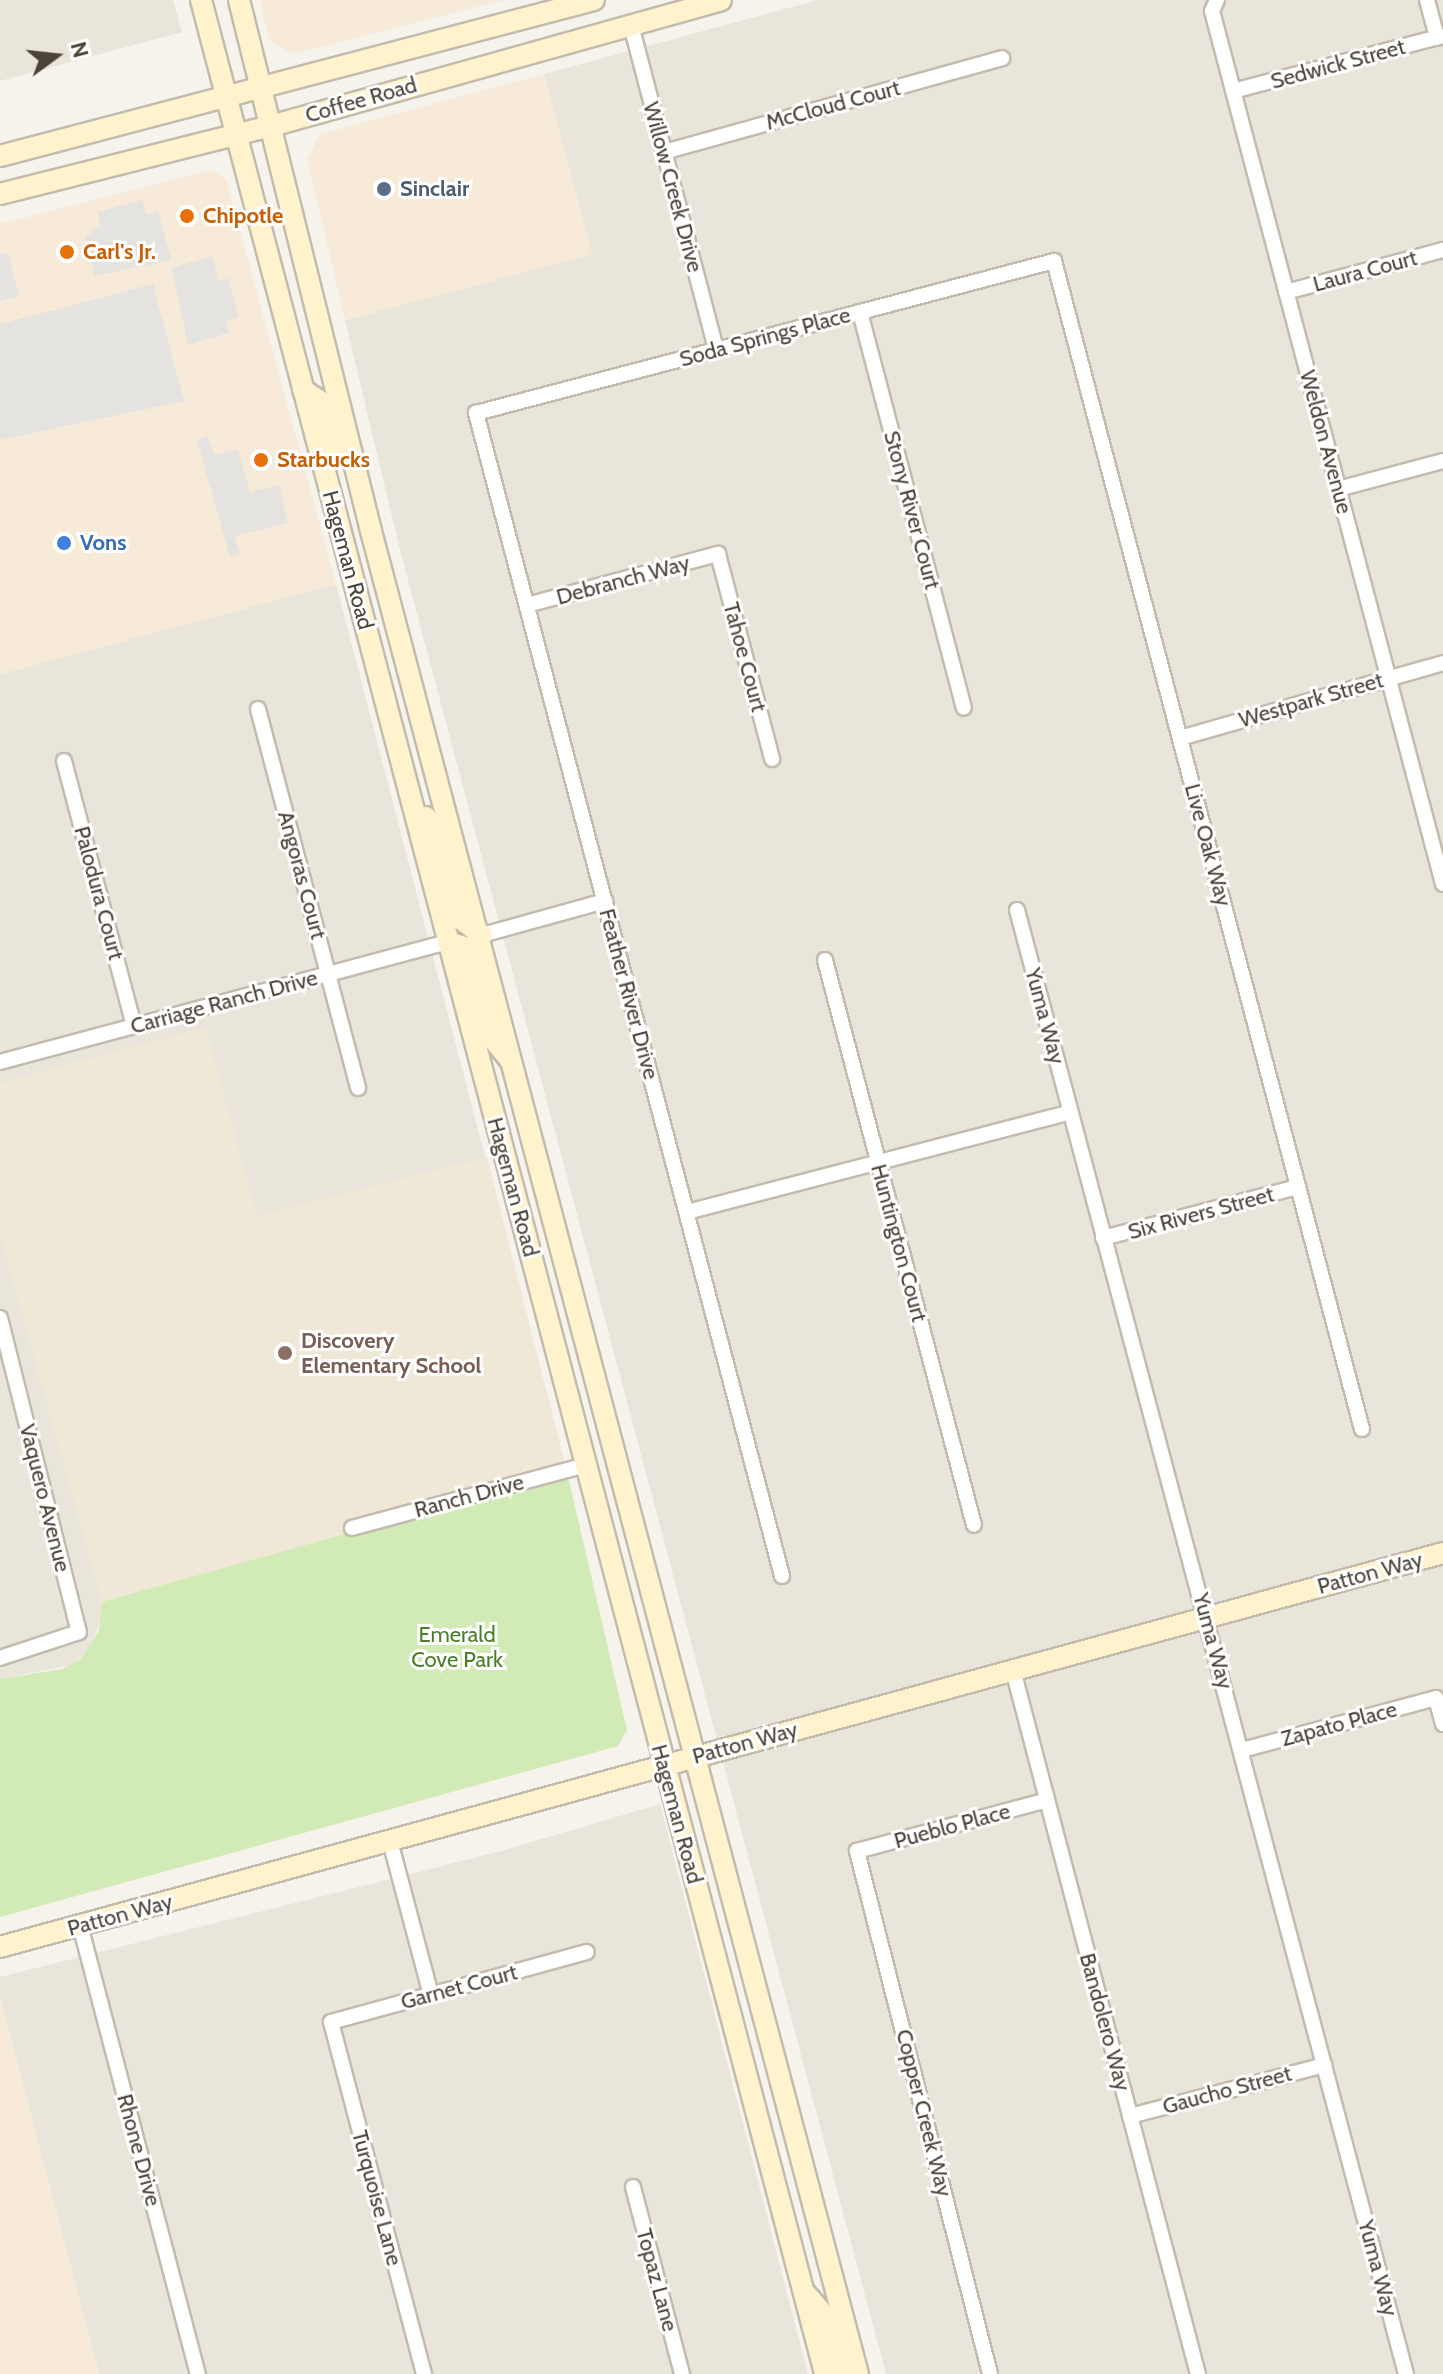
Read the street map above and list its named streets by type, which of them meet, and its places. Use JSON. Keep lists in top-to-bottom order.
{
  "streets": {
    "main road": ["Coffee Road", "Hageman Road", "Patton Way"],
    "street": [
      "Sedwick Street",
      "McCloud Court",
      "Willow Creek Drive",
      "Laura Court",
      "Soda Springs Place",
      "Weldon Avenue",
      "Stony River Court",
      "Debranch Way",
      "Tahoe Court",
      "Westpark Street",
      "Live Oak Way",
      "Angoras Court",
      "Palodura Court",
      "Feather River Drive",
      "Carriage Ranch Drive",
      "Yuma Way",
      "Six Rivers Street",
      "Huntington Court",
      "Ranch Drive",
      "Vaquero Avenue",
      "Zapato Place",
      "Pueblo Place",
      "Garnet Court",
      "Bandolero Way",
      "Gaucho Street",
      "Copper Creek Way",
      "Rhone Drive",
      "Turquoise Lane",
      "Topaz Lane"
    ]
  },
  "crossings": [
    ["Sedwick Street", "Weldon Avenue"],
    ["Coffee Road", "Willow Creek Drive"],
    ["Coffee Road", "Hageman Road"],
    ["McCloud Court", "Willow Creek Drive"],
    ["Willow Creek Drive", "Soda Springs Place"],
    ["Laura Court", "Weldon Avenue"],
    ["Soda Springs Place", "Stony River Court"],
    ["Soda Springs Place", "Live Oak Way"],
    ["Soda Springs Place", "Feather River Drive"],
    ["Weldon Avenue", "Westpark Street"],
    ["Hageman Road", "Carriage Ranch Drive"],
    ["Hageman Road", "Ranch Drive"],
    ["Hageman Road", "Patton Way"],
    ["Debranch Way", "Tahoe Court"],
    ["Debranch Way", "Feather River Drive"],
    ["Westpark Street", "Live Oak Way"],
    ["Live Oak Way", "Six Rivers Street"],
    ["Angoras Court", "Carriage Ranch Drive"],
    ["Palodura Court", "Carriage Ranch Drive"],
    ["Yuma Way", "Six Rivers Street"],
    ["Yuma Way", "Patton Way"],
    ["Yuma Way", "Zapato Place"],
    ["Yuma Way", "Gaucho Street"],
    ["Patton Way", "Bandolero Way"],
    ["Patton Way", "Rhone Drive"],
    ["Pueblo Place", "Bandolero Way"],
    ["Pueblo Place", "Copper Creek Way"],
    ["Garnet Court", "Turquoise Lane"],
    ["Bandolero Way", "Gaucho Street"]
  ],
  "parks": ["Emerald Cove Park"],
  "places": [
    "Sinclair",
    "Chipotle",
    "Carl's Jr.",
    "Starbucks",
    "Vons",
    "Discovery Elementary School"
  ],
  "north": "right"
}
